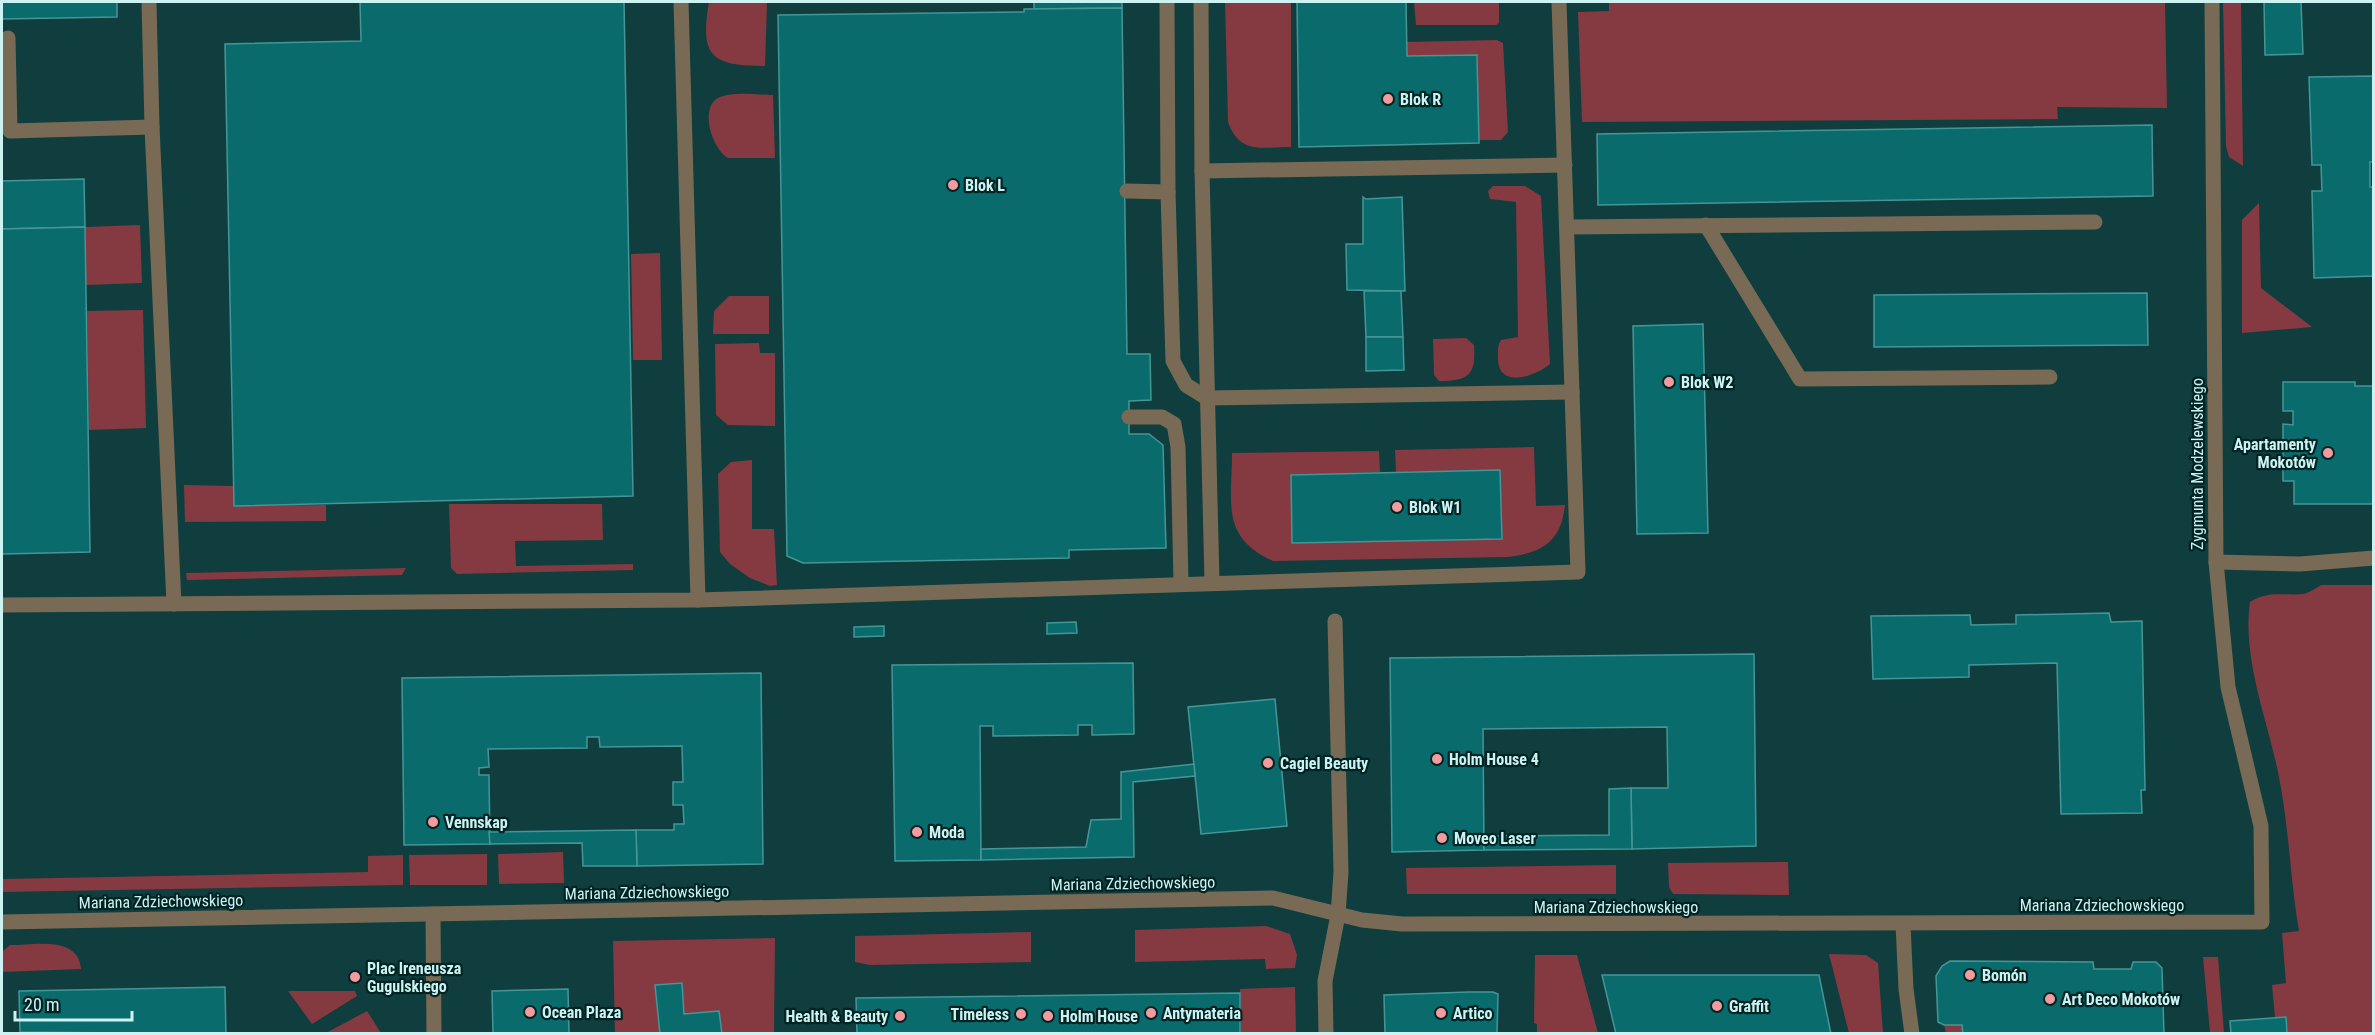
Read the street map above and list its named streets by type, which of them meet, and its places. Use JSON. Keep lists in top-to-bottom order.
{
  "streets": {
    "street": ["Zygmunta Modzelewskiego", "Mariana Zdziechowskiego"]
  },
  "crossings": [
    ["Zygmunta Modzelewskiego", "Mariana Zdziechowskiego"]
  ],
  "places": [
    "Blok R",
    "Blok L",
    "Blok W2",
    "Apartamenty Mokotów",
    "Blok W1",
    "Holm House 4",
    "Cagiel Beauty",
    "Vennskap",
    "Moda",
    "Moveo Laser",
    "Bomón",
    "Plac Ireneusza Gugulskiego",
    "Art Deco Mokotów",
    "Graffit",
    "Ocean Plaza",
    "Antymateria",
    "Artico",
    "Timeless",
    "Health & Beauty",
    "Holm House"
  ],
  "scale_bar": "20 m"
}
